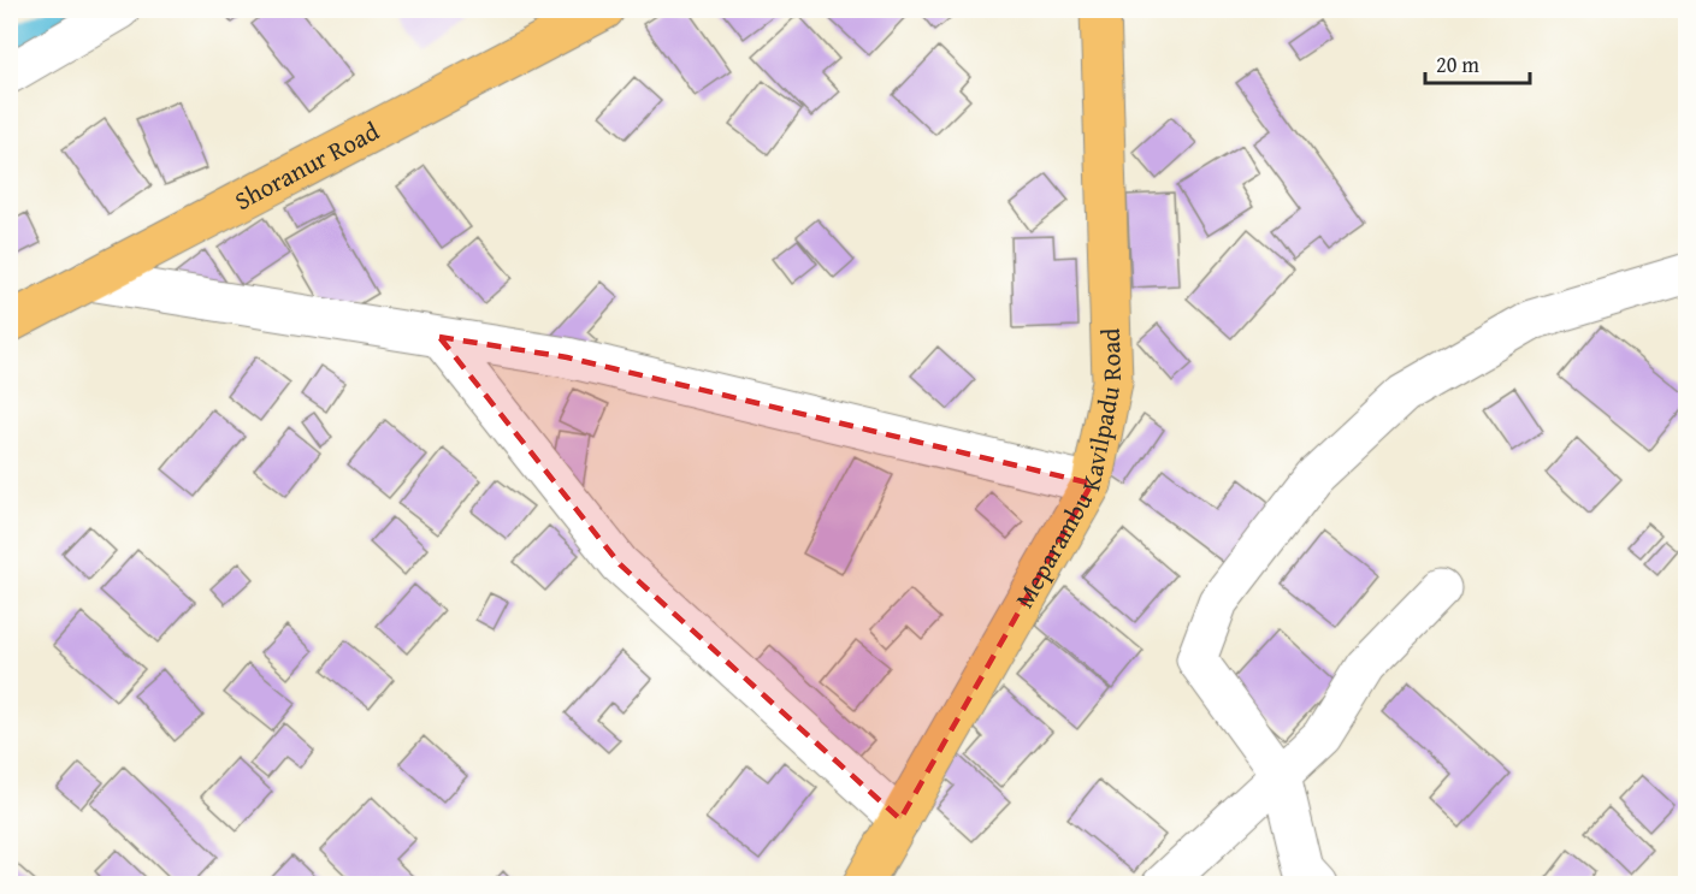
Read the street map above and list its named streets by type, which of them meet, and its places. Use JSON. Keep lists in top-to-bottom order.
{
  "streets": {
    "main road": ["Shoranur Road", "Meparambu Kavilpadu Road"]
  },
  "scale_bar": "20 m"
}
